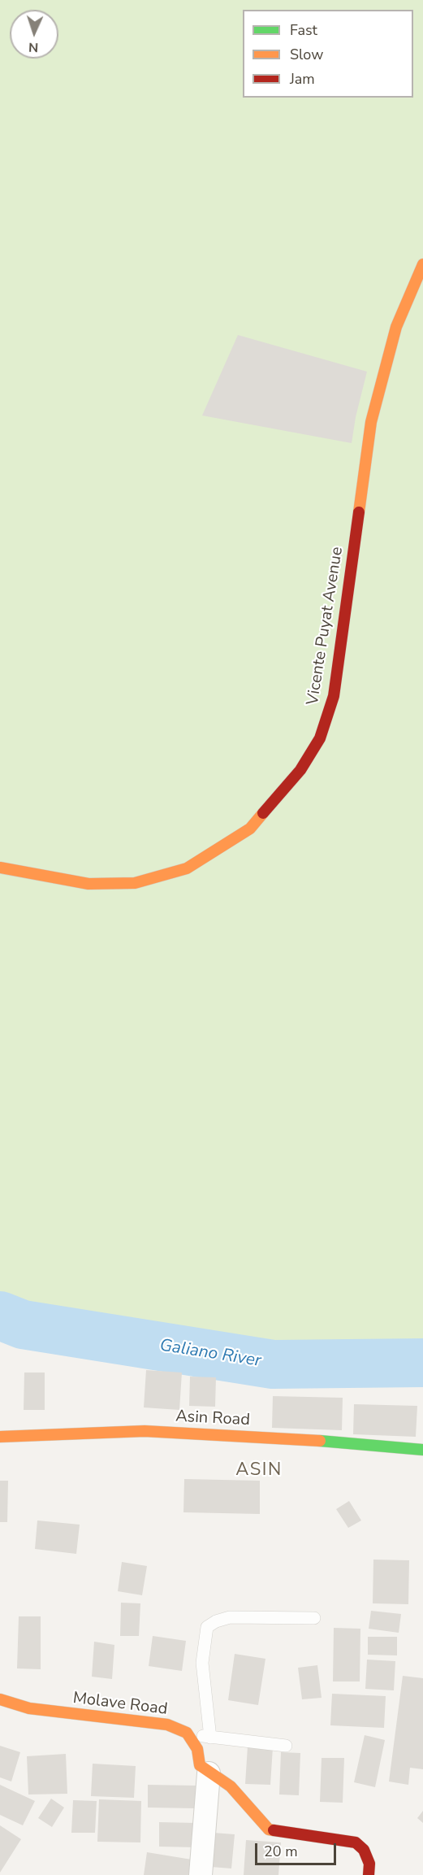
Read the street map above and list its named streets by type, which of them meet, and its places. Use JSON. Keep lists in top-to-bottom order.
{
  "streets": {
    "street": ["Vicente Puyat Avenue", "Asin Road", "Molave Road"]
  },
  "districts": ["ASIN"],
  "water": ["Galiano River"],
  "legend": ["Fast", "Slow", "Jam"],
  "scale_bar": "20 m",
  "north": "bottom"
}
